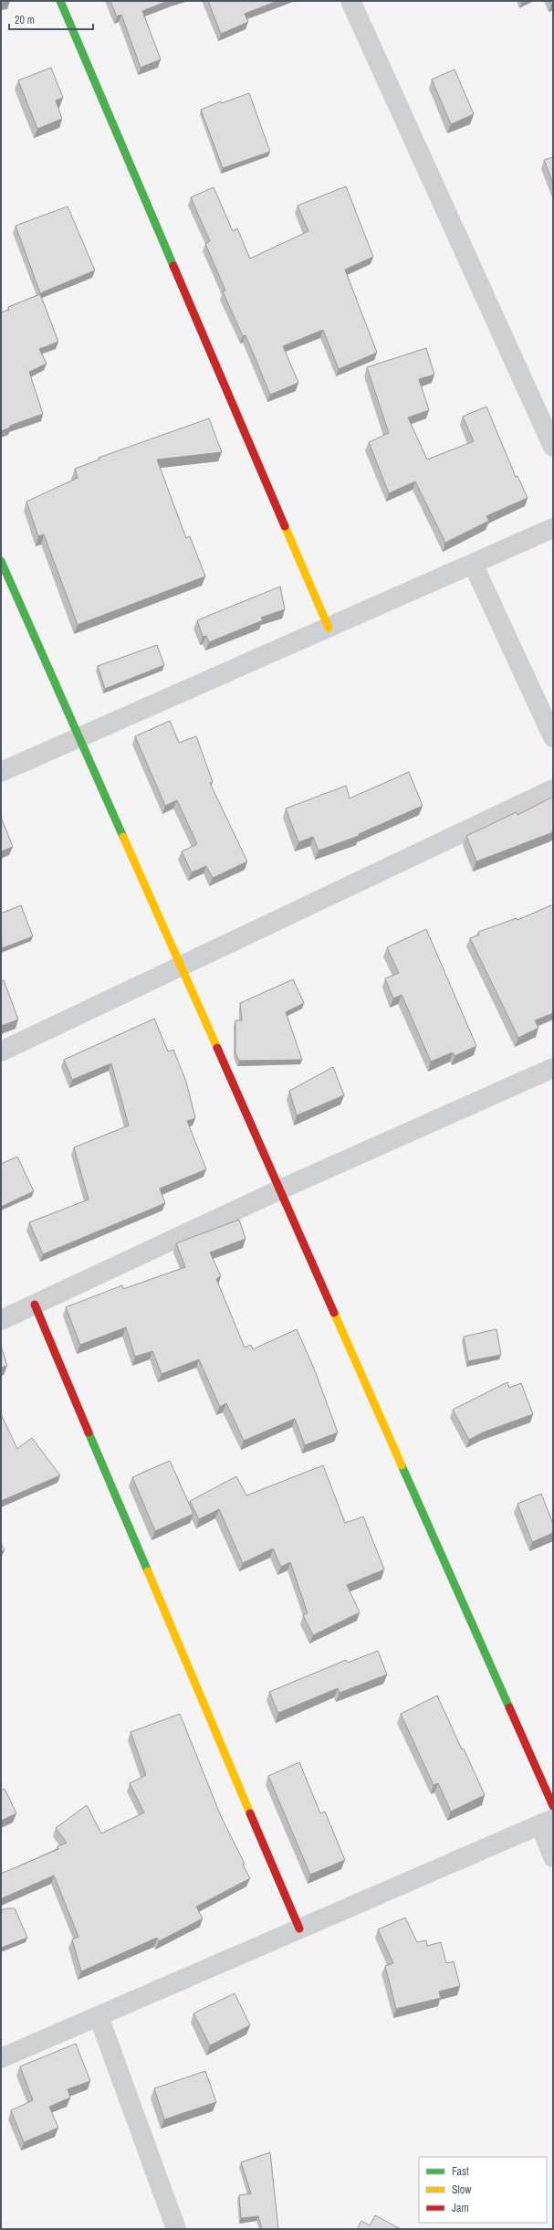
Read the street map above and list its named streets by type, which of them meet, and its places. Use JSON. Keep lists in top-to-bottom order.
{
  "legend": ["Fast", "Slow", "Jam"],
  "scale_bar": "20 m"
}
